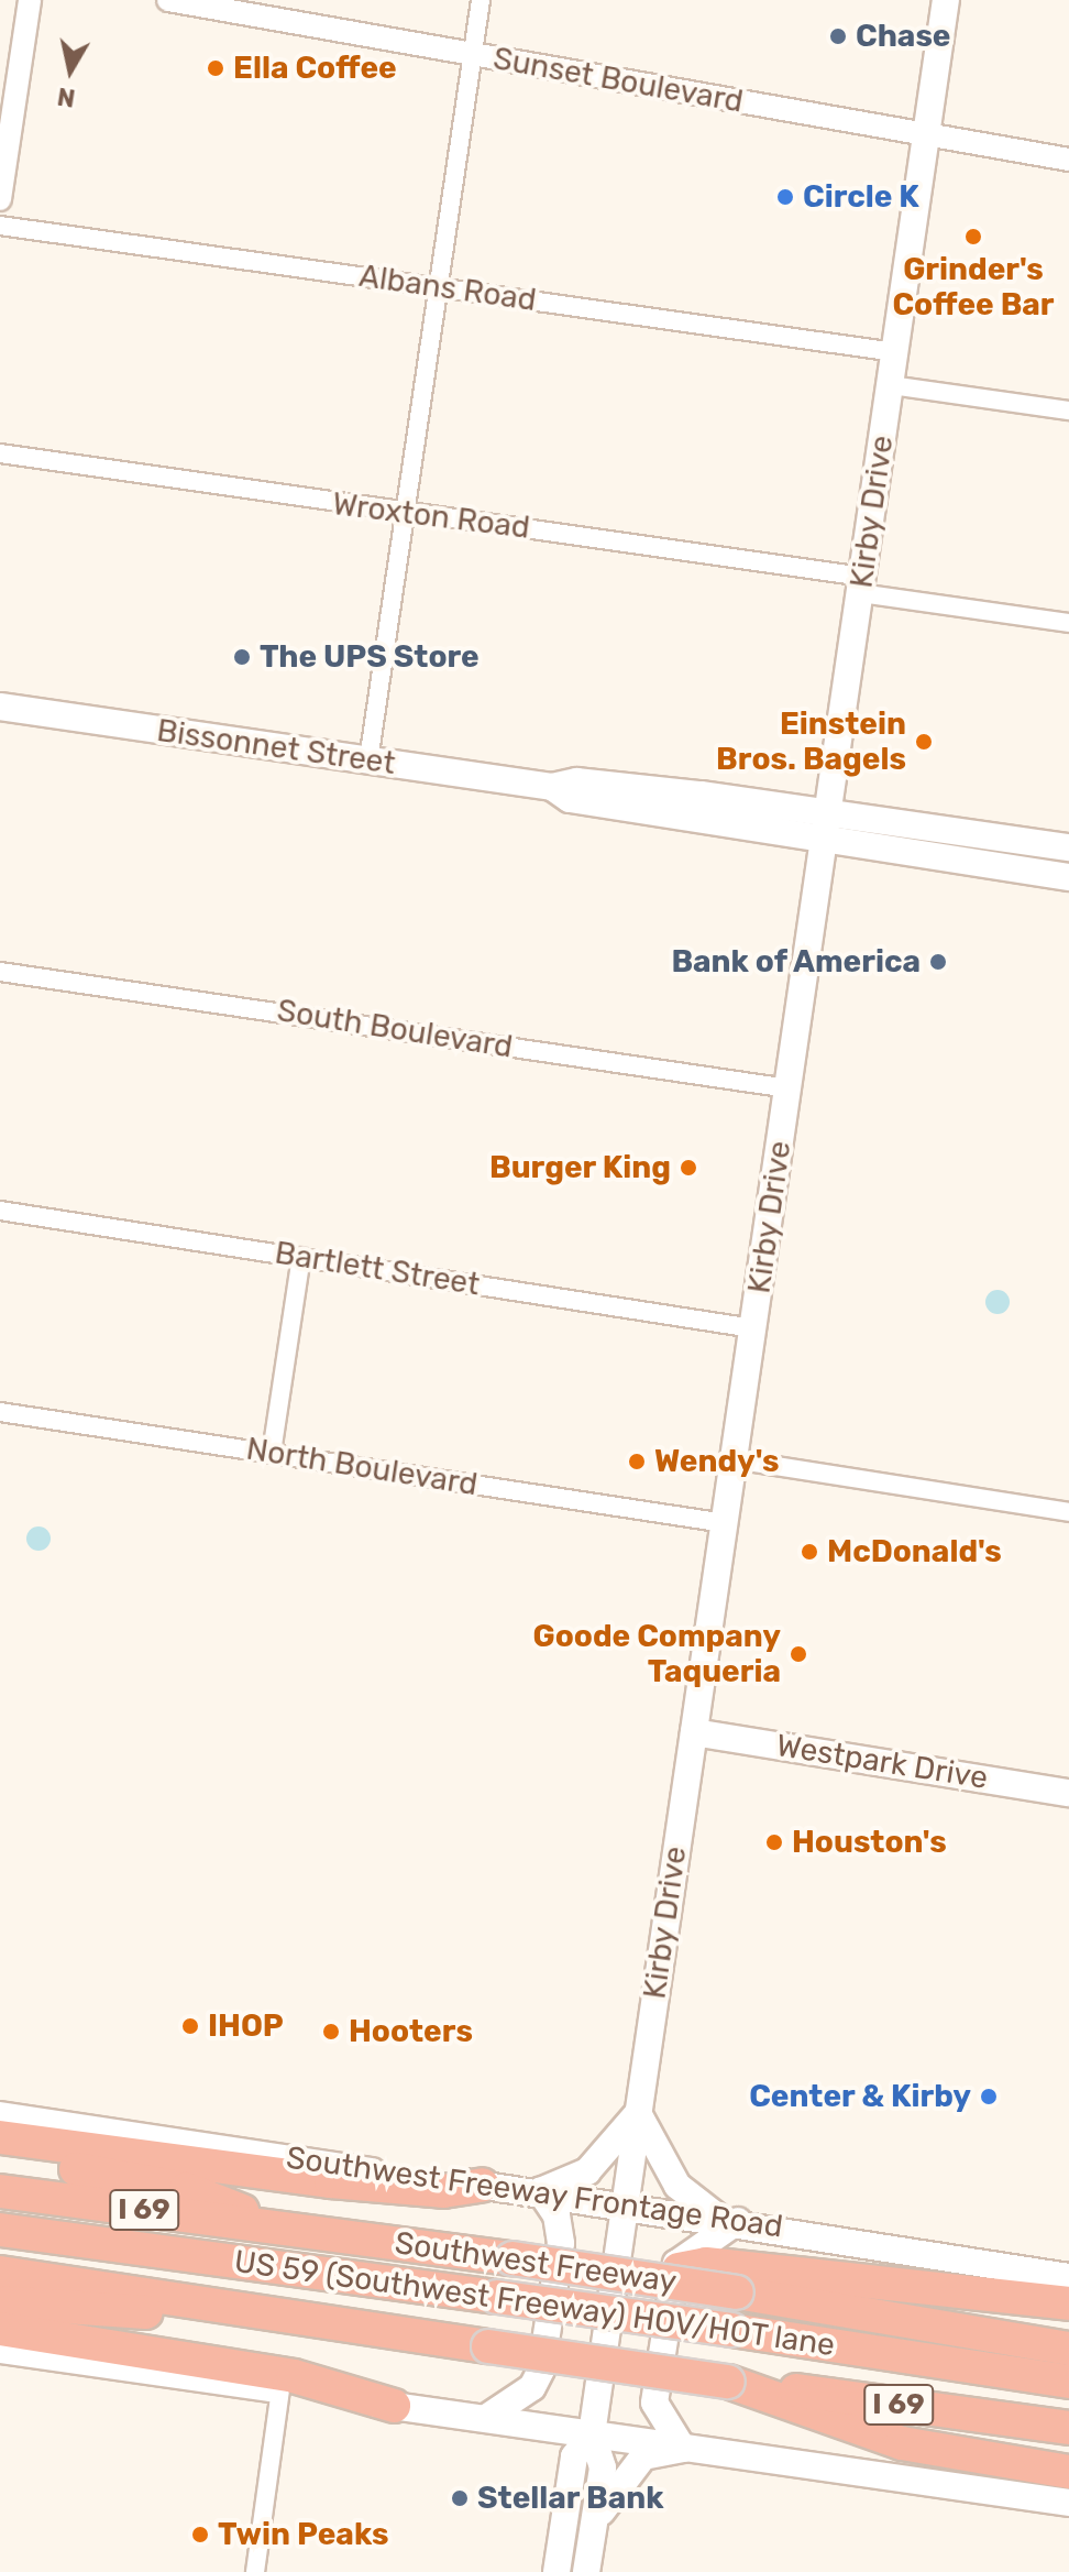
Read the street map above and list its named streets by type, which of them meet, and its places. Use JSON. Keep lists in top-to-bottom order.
{
  "streets": {
    "highway": ["I 69", "Southwest Freeway", "US 59 (Southwest Freeway) HOV/HOT lane"],
    "main road": [
      "Kirby Drive",
      "Bissonnet Street",
      "Westpark Drive",
      "Southwest Freeway Frontage Road"
    ],
    "street": [
      "Sunset Boulevard",
      "Albans Road",
      "Wroxton Road",
      "South Boulevard",
      "Bartlett Street",
      "North Boulevard"
    ]
  },
  "crossings": [
    ["Sunset Boulevard", "Kirby Drive"],
    ["Albans Road", "Kirby Drive"],
    ["Kirby Drive", "Wroxton Road"],
    ["Kirby Drive", "Bissonnet Street"],
    ["Kirby Drive", "South Boulevard"],
    ["Kirby Drive", "Bartlett Street"],
    ["Kirby Drive", "North Boulevard"],
    ["Kirby Drive", "Westpark Drive"],
    ["Kirby Drive", "Southwest Freeway Frontage Road"]
  ],
  "places": [
    "Chase",
    "Ella Coffee",
    "Circle K",
    "Grinder's Coffee Bar",
    "The UPS Store",
    "Einstein Bros. Bagels",
    "Bank of America",
    "Burger King",
    "Wendy's",
    "McDonald's",
    "Goode Company Taqueria",
    "Houston's",
    "IHOP",
    "Hooters",
    "Center & Kirby",
    "Stellar Bank",
    "Twin Peaks"
  ],
  "north": "bottom"
}
